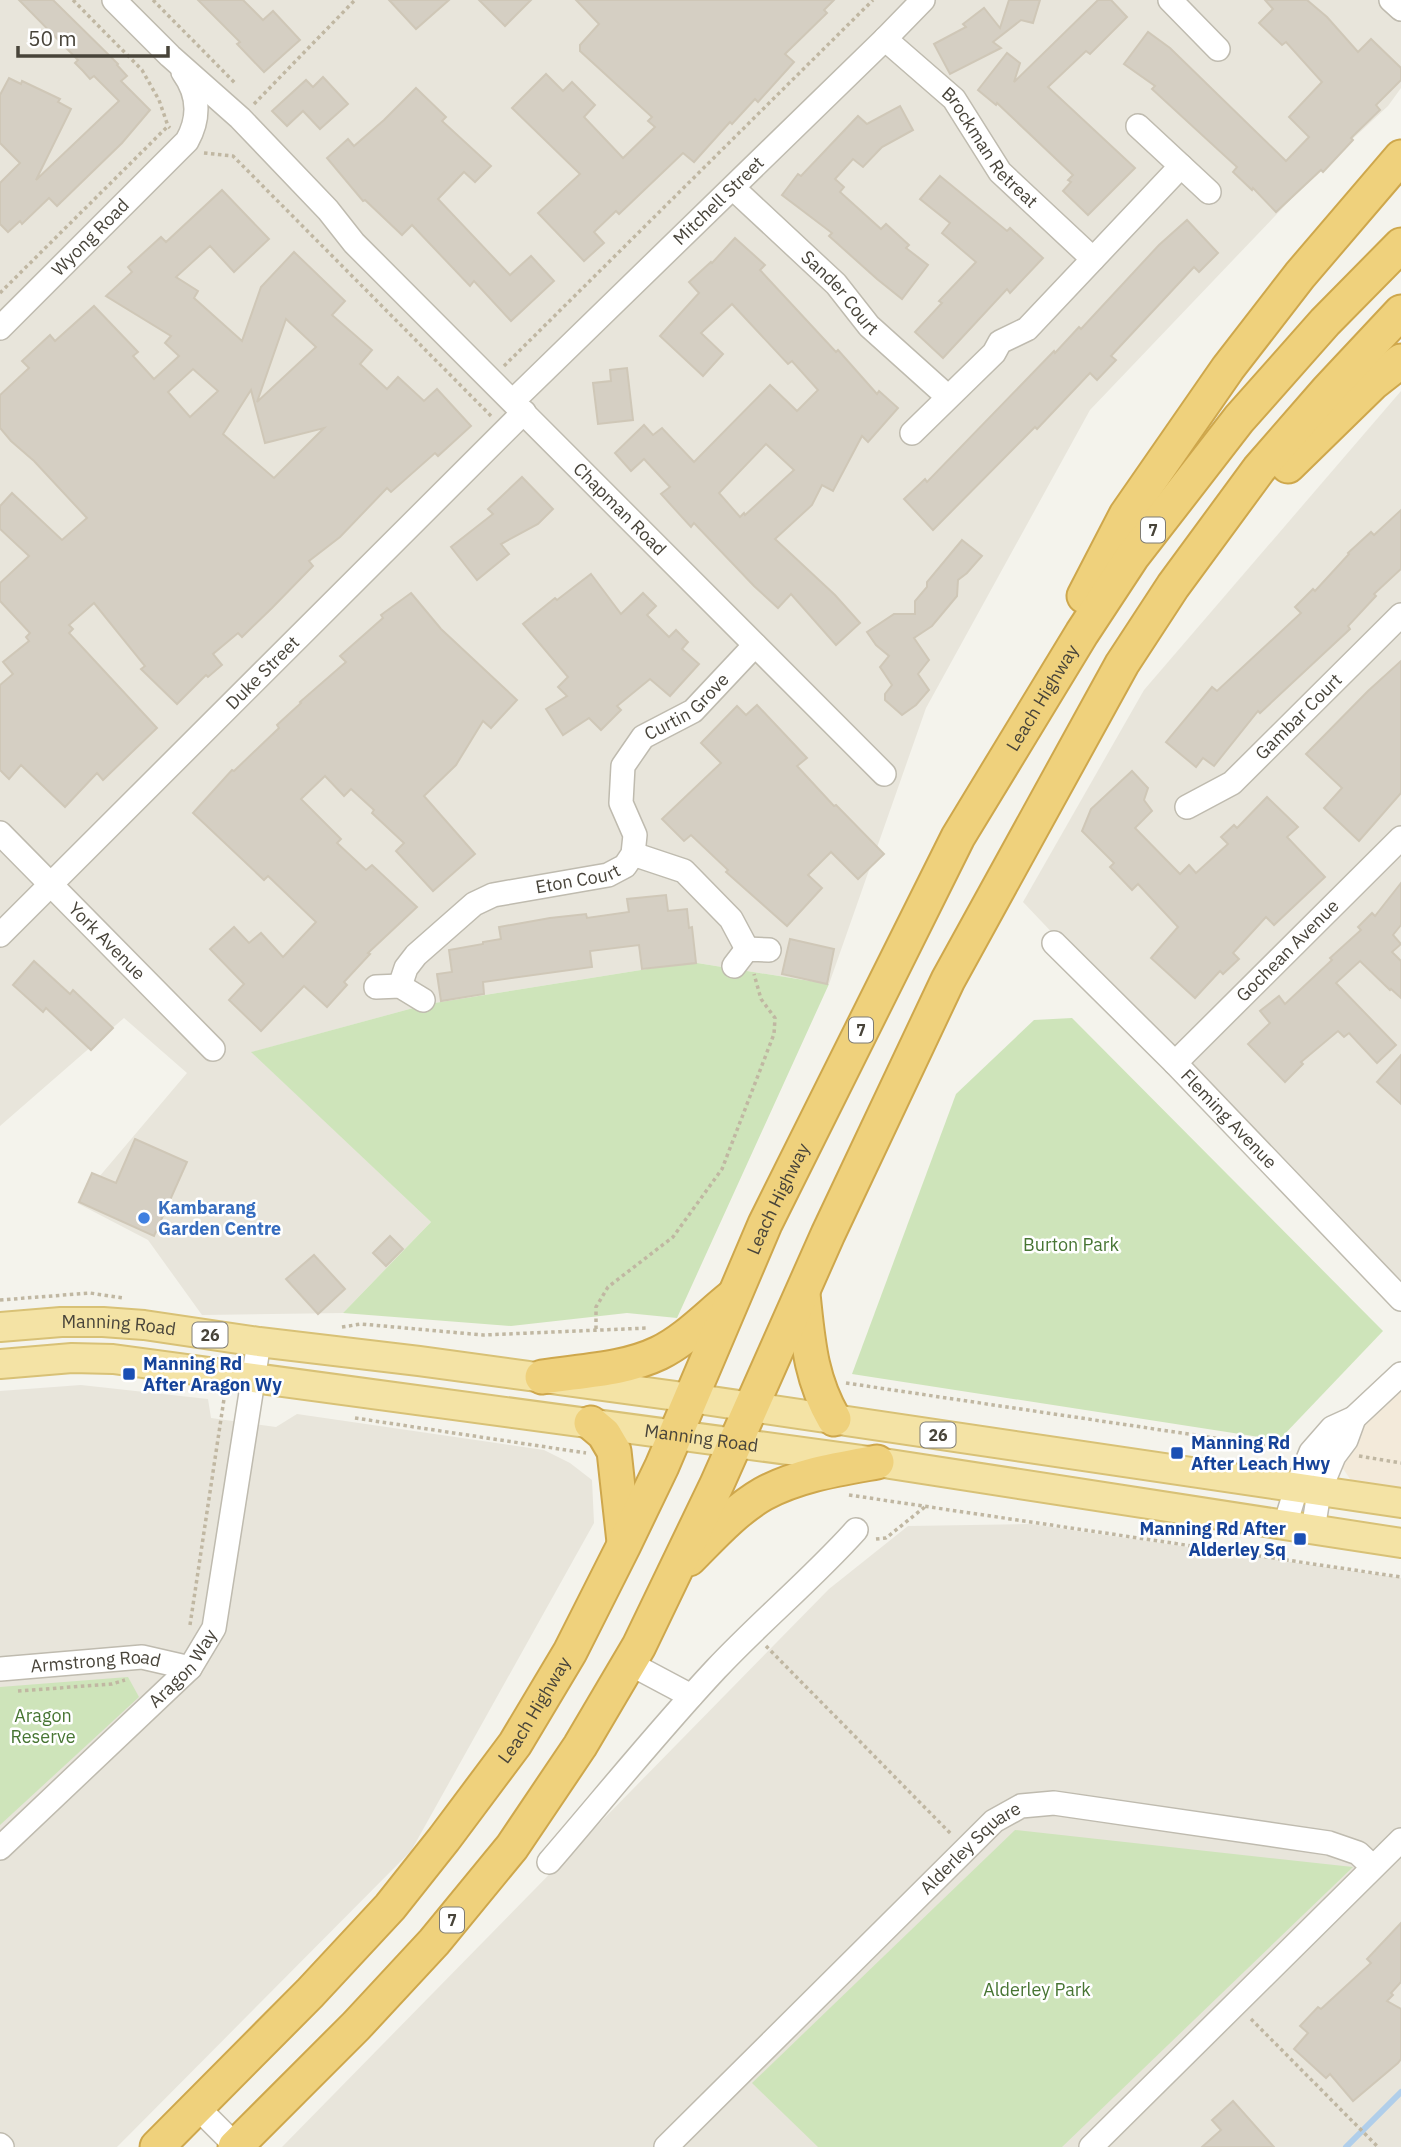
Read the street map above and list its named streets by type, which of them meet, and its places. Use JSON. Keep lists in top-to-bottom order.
{
  "streets": {
    "highway": ["7", "Leach Highway"],
    "main road": ["Manning Road", "26"],
    "street": [
      "Brockman Retreat",
      "Mitchell Street",
      "Wyong Road",
      "Sander Court",
      "Chapman Road",
      "Duke Street",
      "Curtin Grove",
      "Gambar Court",
      "Eton Court",
      "York Avenue",
      "Gochean Avenue",
      "Fleming Avenue",
      "Armstrong Road",
      "Aragon Way",
      "Alderley Square"
    ]
  },
  "crossings": [
    ["Brockman Retreat", "Mitchell Street"],
    ["Mitchell Street", "Sander Court"],
    ["Mitchell Street", "Chapman Road"],
    ["Mitchell Street", "Duke Street"],
    ["Wyong Road", "Chapman Road"],
    ["Chapman Road", "Duke Street"],
    ["Chapman Road", "Curtin Grove"],
    ["7", "Manning Road"],
    ["Duke Street", "York Avenue"],
    ["Leach Highway", "Manning Road"],
    ["Curtin Grove", "Eton Court"],
    ["Gochean Avenue", "Fleming Avenue"],
    ["Manning Road", "Aragon Way"],
    ["Armstrong Road", "Aragon Way"]
  ],
  "parks": ["Burton Park", "Aragon Reserve", "Alderley Park"],
  "places": {
    "other": ["Kambarang Garden Centre"],
    "transit": ["Manning Rd After Aragon Wy", "Manning Rd After Leach Hwy", "Manning Rd After Alderley Sq"]
  },
  "scale_bar": "50 m"
}
